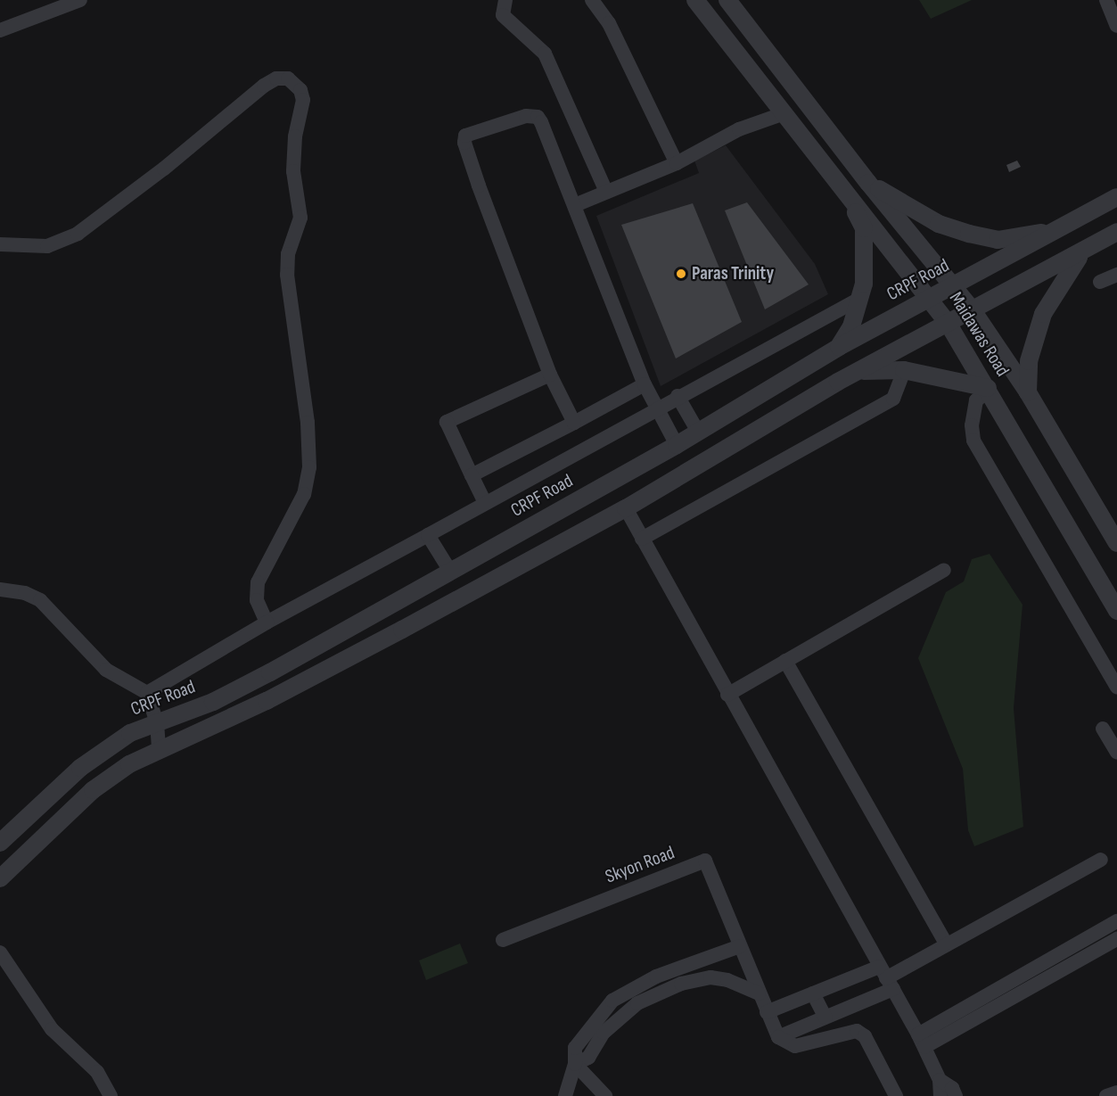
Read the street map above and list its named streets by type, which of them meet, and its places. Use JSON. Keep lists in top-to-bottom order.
{
  "streets": {
    "street": ["CRPF Road", "Maidawas Road", "Skyon Road"]
  },
  "crossings": [
    ["CRPF Road", "Maidawas Road"]
  ],
  "places": ["Paras Trinity"]
}
